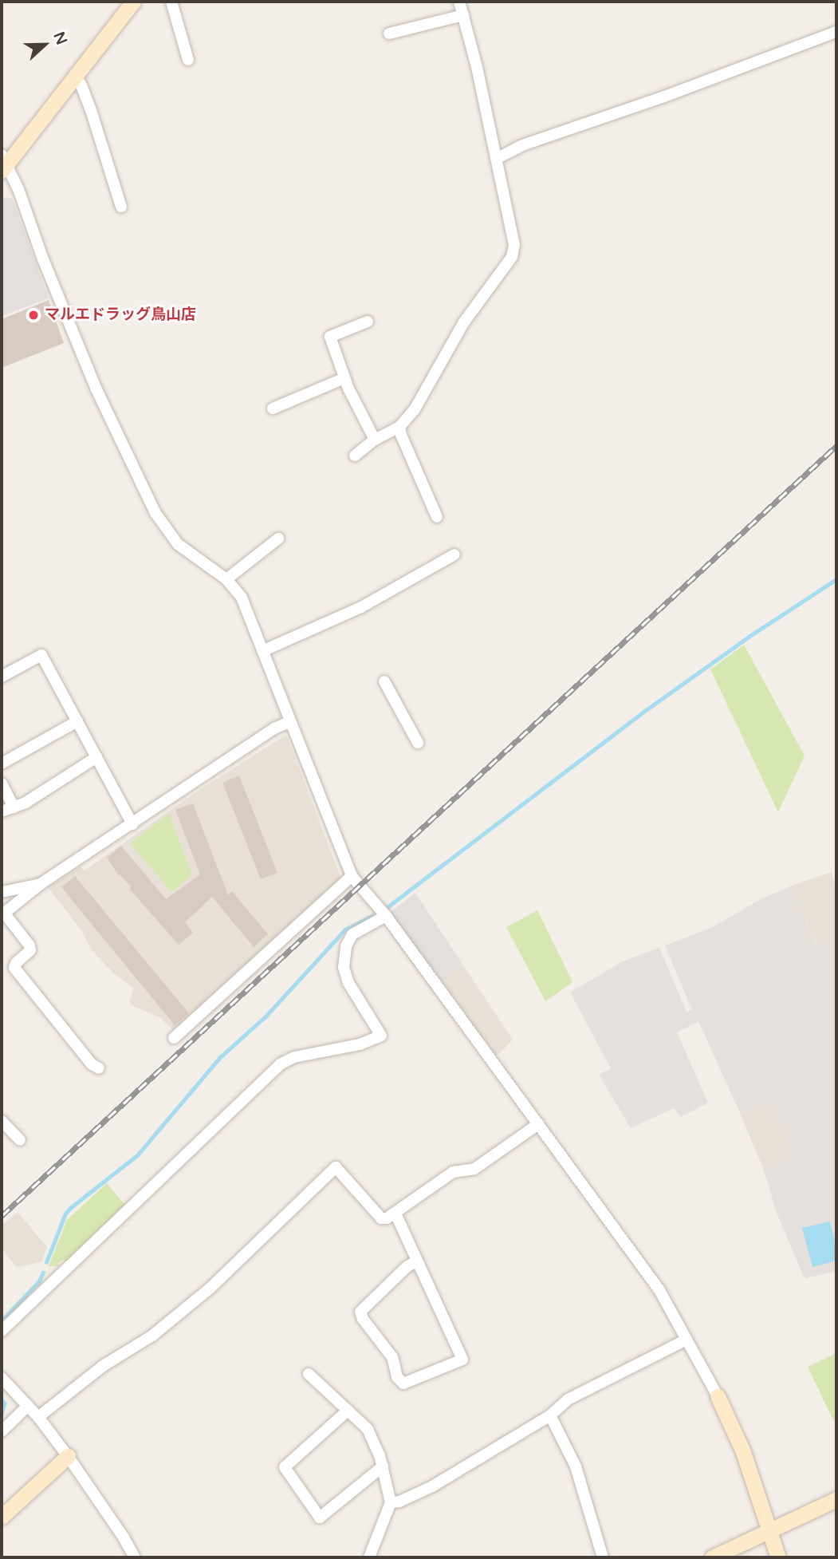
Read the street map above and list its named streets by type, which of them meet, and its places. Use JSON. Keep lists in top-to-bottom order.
{
  "places": ["マルエドラッグ鳥山店"],
  "north": "right"
}
